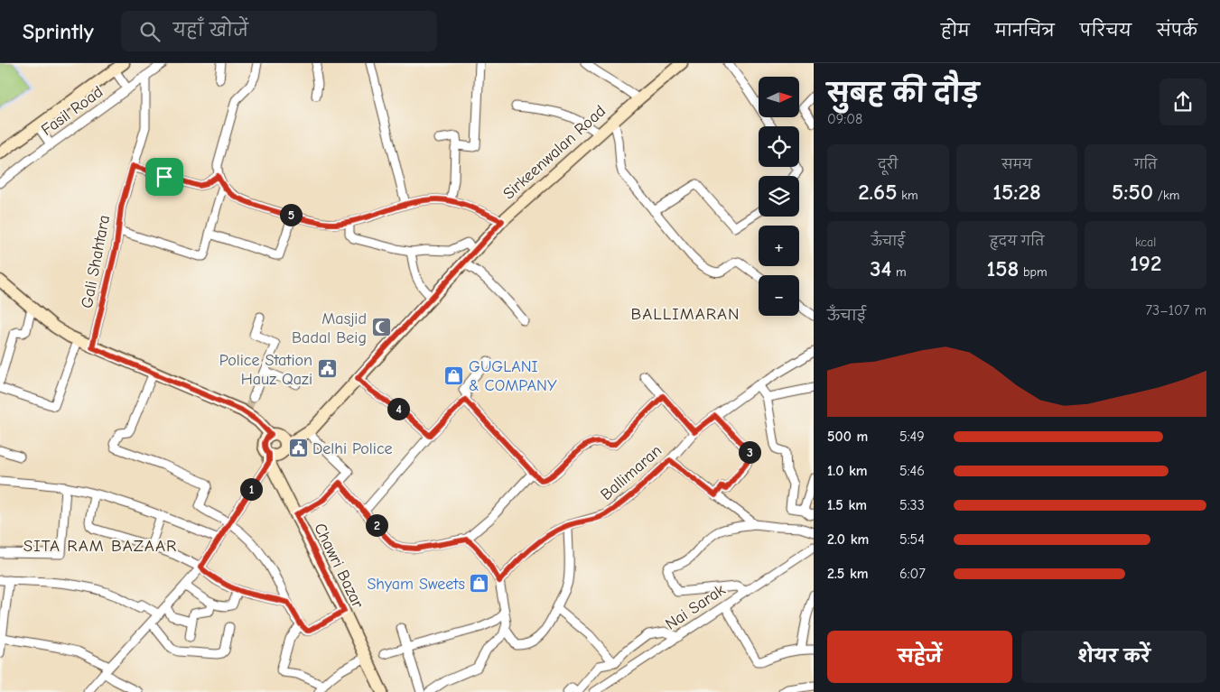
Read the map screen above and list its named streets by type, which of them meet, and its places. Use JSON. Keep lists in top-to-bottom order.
{
  "streets": {
    "street": [
      "Fasil Road",
      "Sirkeenwalan Road",
      "Gali Shahtara",
      "Ballimaran",
      "Chawri Bazar",
      "Nai Sarak"
    ]
  },
  "crossings": [
    ["Fasil Road", "Gali Shahtara"],
    ["Sirkeenwalan Road", "Chawri Bazar"]
  ],
  "districts": ["BALLIMARAN", "SITA RAM BAZAAR"],
  "places": {
    "mosque": ["Masjid Badal Beig"],
    "public building": ["Police Station Hauz Qazi", "Delhi Police"],
    "shop": ["GUGLANI & COMPANY", "Shyam Sweets"]
  },
  "north": "right",
  "page": {
    "header": "Sprintly",
    "search": "यहाँ खोजें",
    "nav": [
      "होम",
      "मानचित्र",
      "परिचय",
      "संपर्क"
    ],
    "heading": ["सुबह की दौड़", "09:08"],
    "map_buttons": ["+", "−"],
    "stats": [
      ["दूरी", "2.65 km"],
      ["समय", "15:28"],
      ["गति", "5:50 /km"],
      ["ऊँचाई", "34 m"],
      ["हृदय गति", "158 bpm"],
      ["kcal", "192"]
    ],
    "pins": [
      "5",
      "4",
      "3",
      "1",
      "2"
    ],
    "chart": ["ऊँचाई", "73–107 m"],
    "list": [
      {
        "name": "500 m",
        "note": "5:49"
      },
      {
        "name": "1.0 km",
        "note": "5:46"
      },
      {
        "name": "1.5 km",
        "note": "5:33"
      },
      {
        "name": "2.0 km",
        "note": "5:54"
      },
      {
        "name": "2.5 km",
        "note": "6:07"
      }
    ],
    "buttons": ["सहेजें", "शेयर करें"]
  }
}
